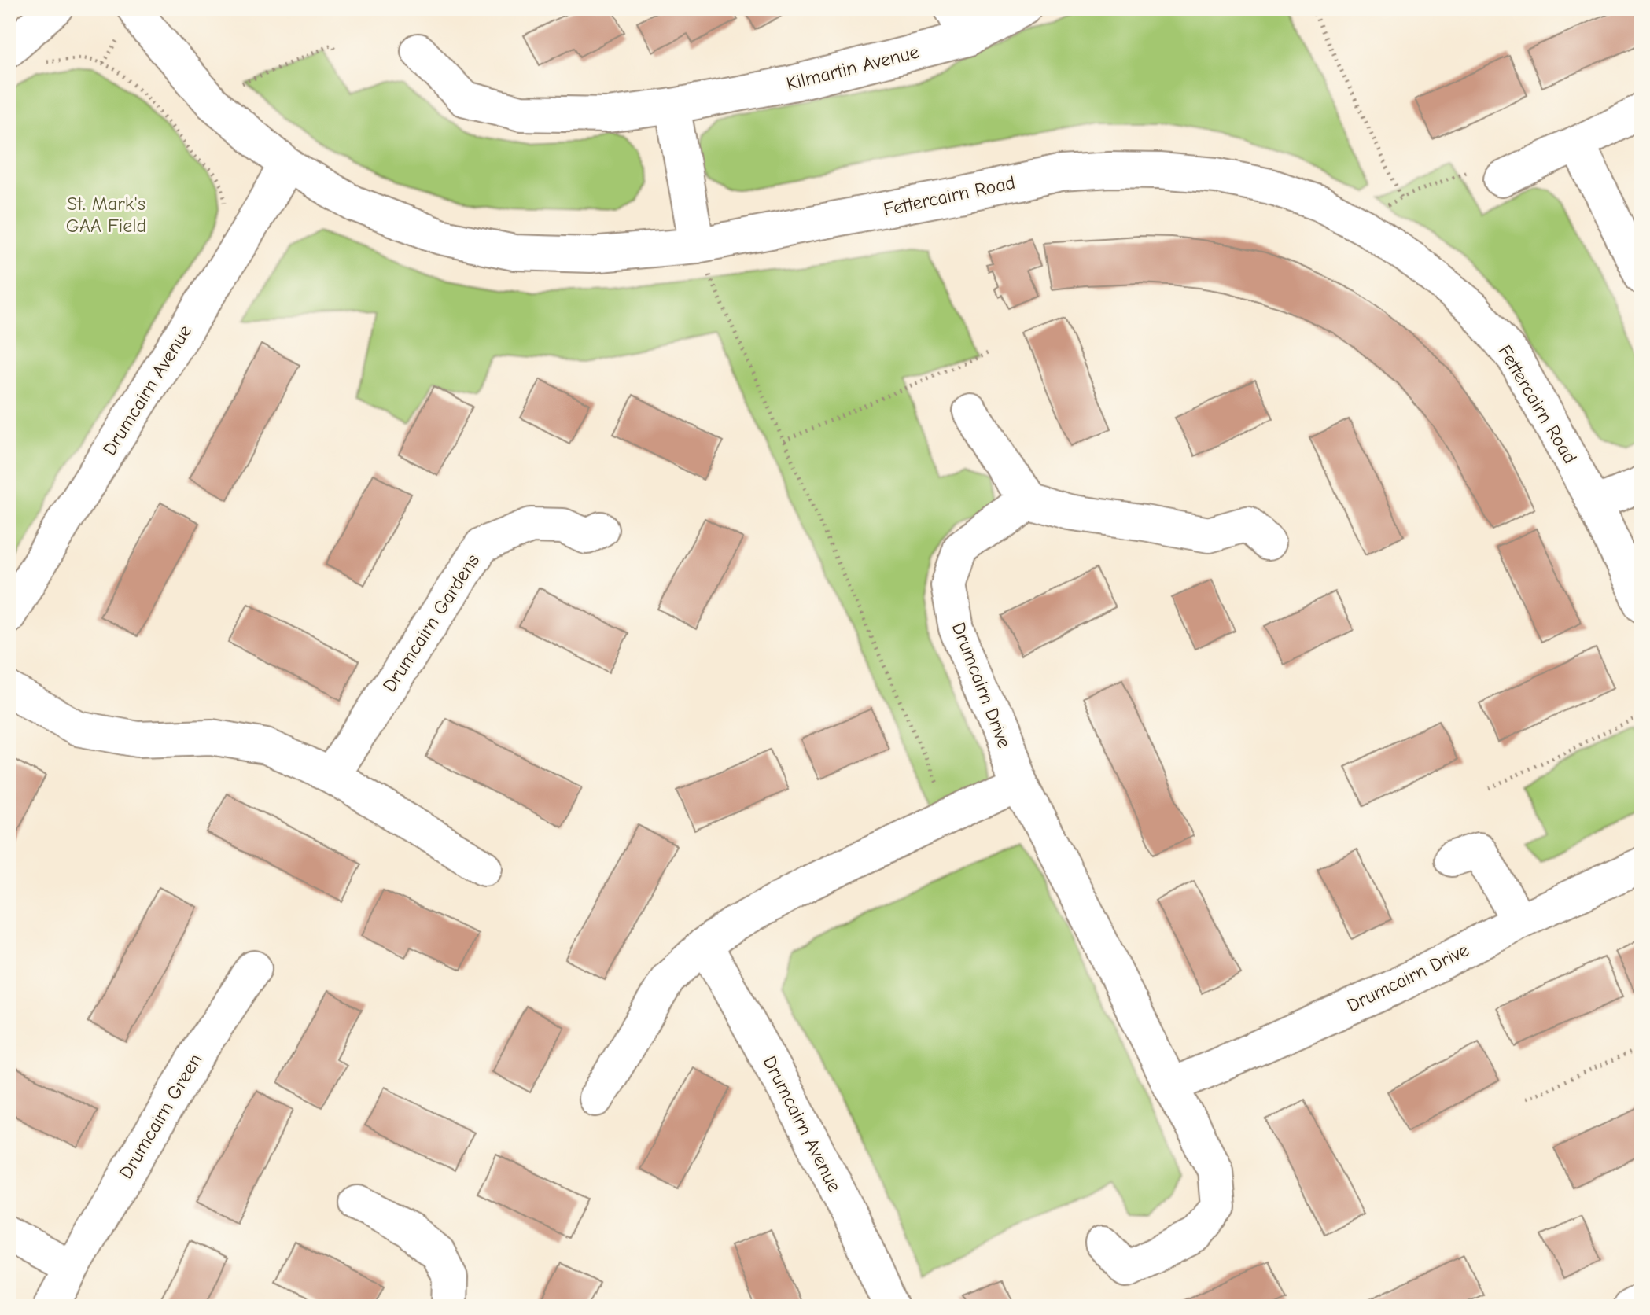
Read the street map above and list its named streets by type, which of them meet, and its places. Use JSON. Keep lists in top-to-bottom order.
{
  "streets": {
    "street": [
      "Kilmartin Avenue",
      "Fettercairn Road",
      "Drumcairn Avenue",
      "Drumcairn Gardens",
      "Drumcairn Drive",
      "Drumcairn Green"
    ]
  },
  "crossings": [
    ["Fettercairn Road", "Drumcairn Avenue"]
  ],
  "parks": ["St. Mark's GAA Field"]
}
